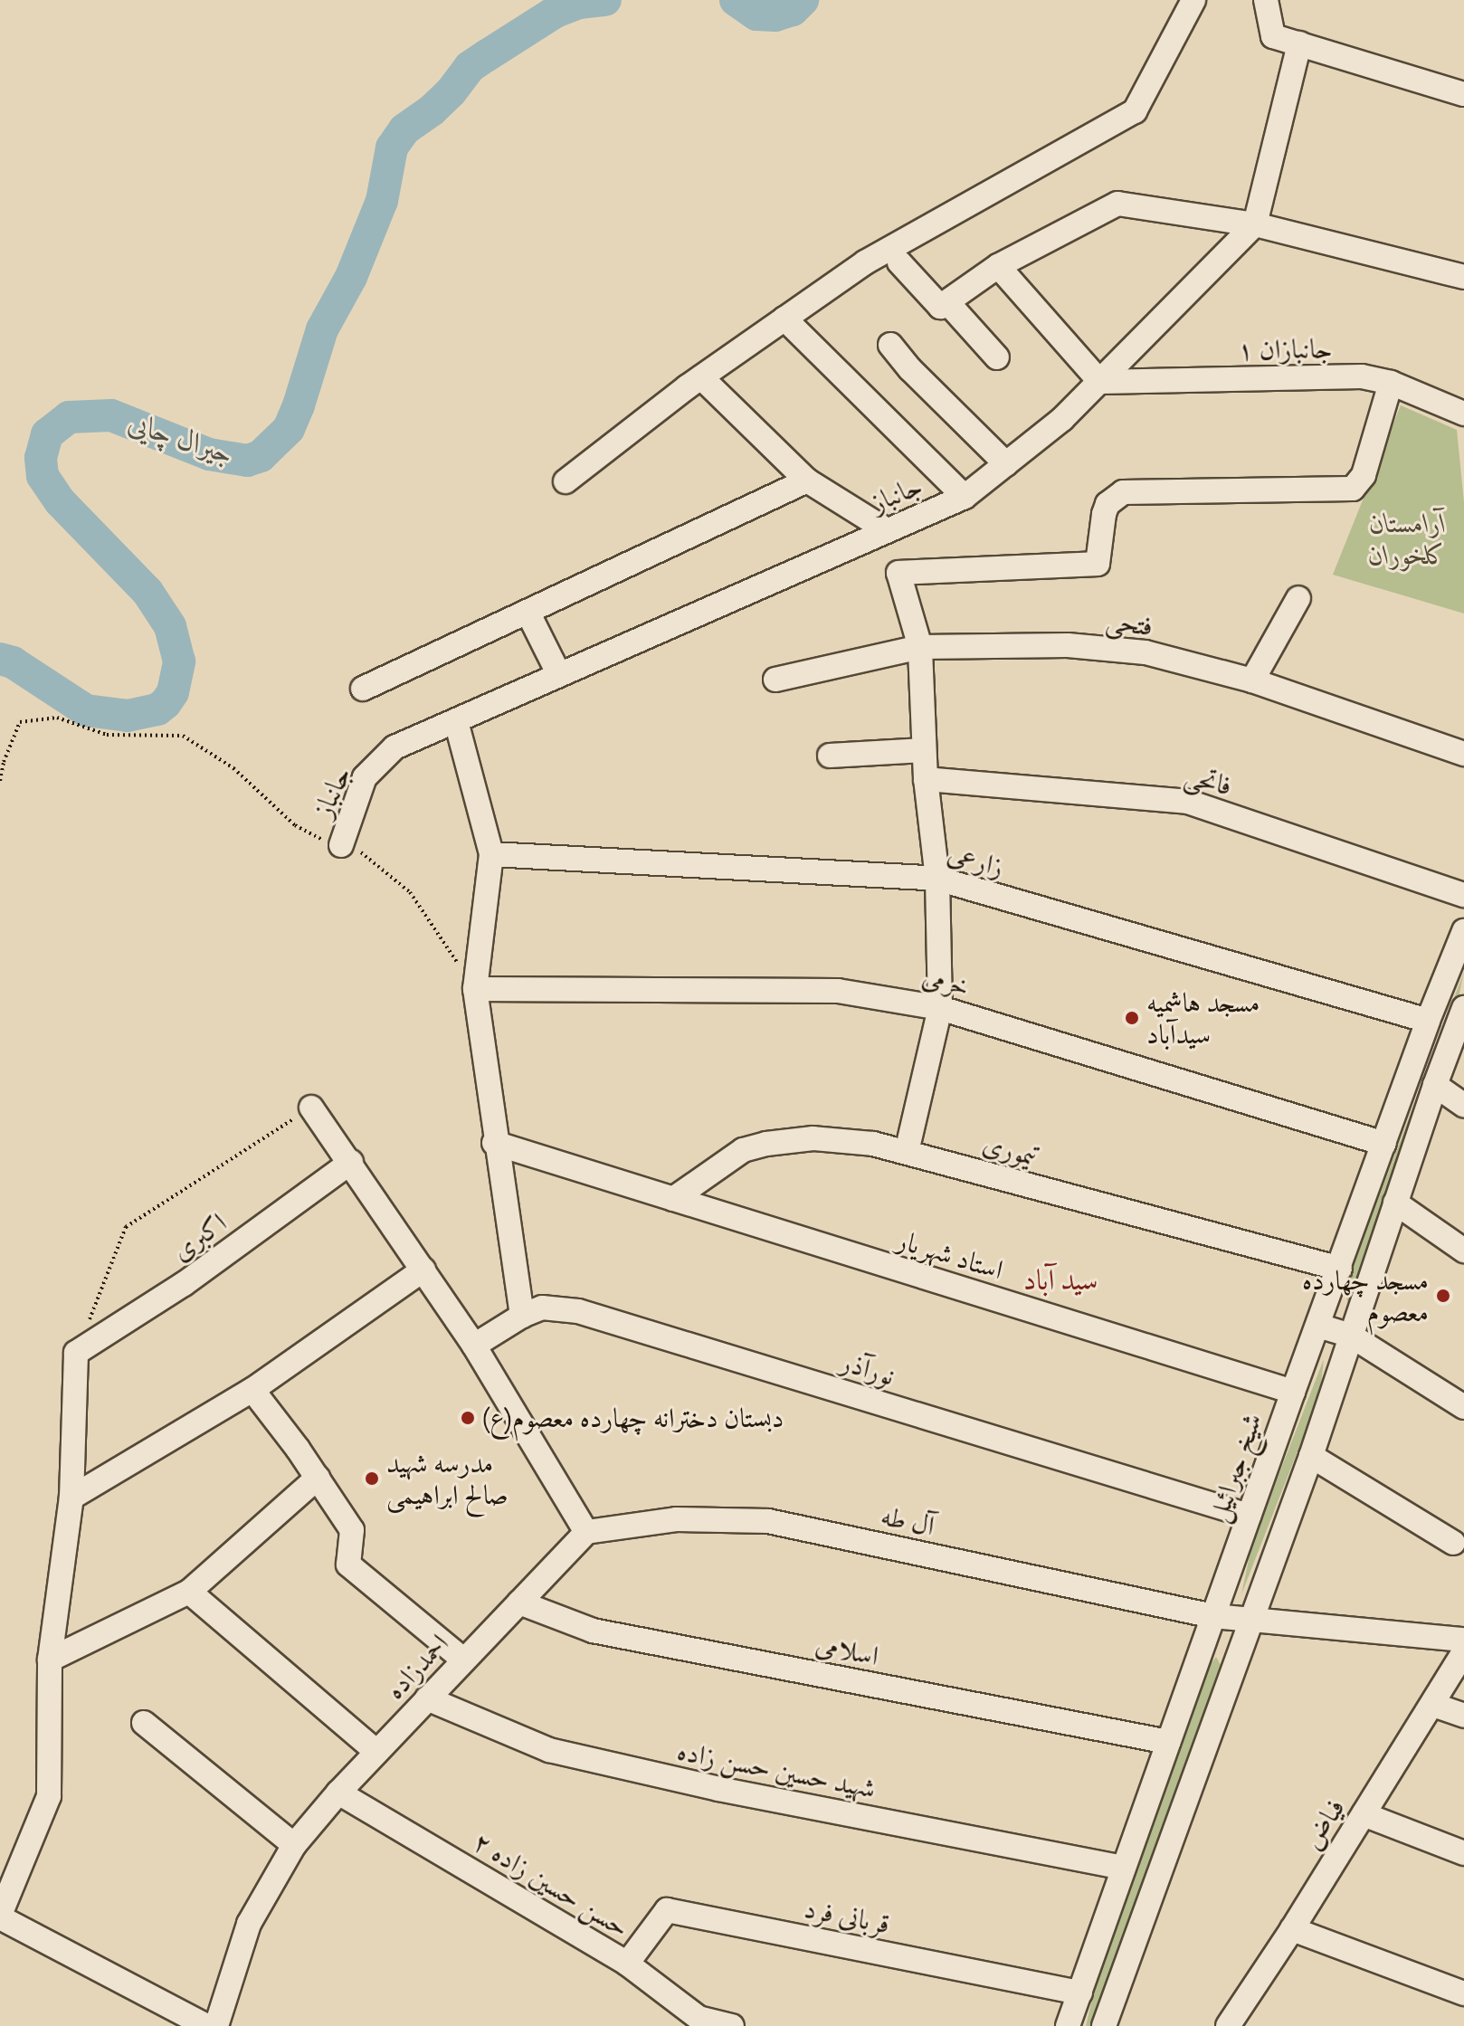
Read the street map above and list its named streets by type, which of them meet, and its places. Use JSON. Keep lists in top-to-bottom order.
{
  "streets": {
    "street": [
      "جانبازان ۱",
      "جانباز",
      "فتحی",
      "فاتحی",
      "زارعی",
      "خرمی",
      "تیموری",
      "اکبری",
      "استاد شهریار",
      "نورآذر",
      "شیخ جبرائیل",
      "آل طه",
      "اسلامی",
      "احمدزاده",
      "شهید حسین حسن زاده",
      "فیاض",
      "حسن حسین زاده ۲",
      "قربانی فرد"
    ]
  },
  "crossings": [
    ["جانبازان ۱", "جانباز"],
    ["زارعی", "شیخ جبرائیل"],
    ["خرمی", "شیخ جبرائیل"],
    ["تیموری", "استاد شهریار"],
    ["تیموری", "شیخ جبرائیل"],
    ["استاد شهریار", "شیخ جبرائیل"],
    ["نورآذر", "شیخ جبرائیل"],
    ["شیخ جبرائیل", "آل طه"],
    ["شیخ جبرائیل", "اسلامی"],
    ["شیخ جبرائیل", "شهید حسین حسن زاده"],
    ["شیخ جبرائیل", "قربانی فرد"],
    ["آل طه", "احمدزاده"],
    ["اسلامی", "احمدزاده"],
    ["احمدزاده", "شهید حسین حسن زاده"],
    ["احمدزاده", "حسن حسین زاده ۲"],
    ["حسن حسین زاده ۲", "قربانی فرد"]
  ],
  "districts": ["سید آباد"],
  "water": ["جیرال چایی"],
  "parks": ["آرامستان کلخوران"],
  "places": [
    "مسجد هاشمیه سیدآباد",
    "مسجد چهارده معصوم",
    "دبستان دخترانه چهارده معصوم(ع)",
    "مدرسه شهید صالح ابراهیمی"
  ]
}
